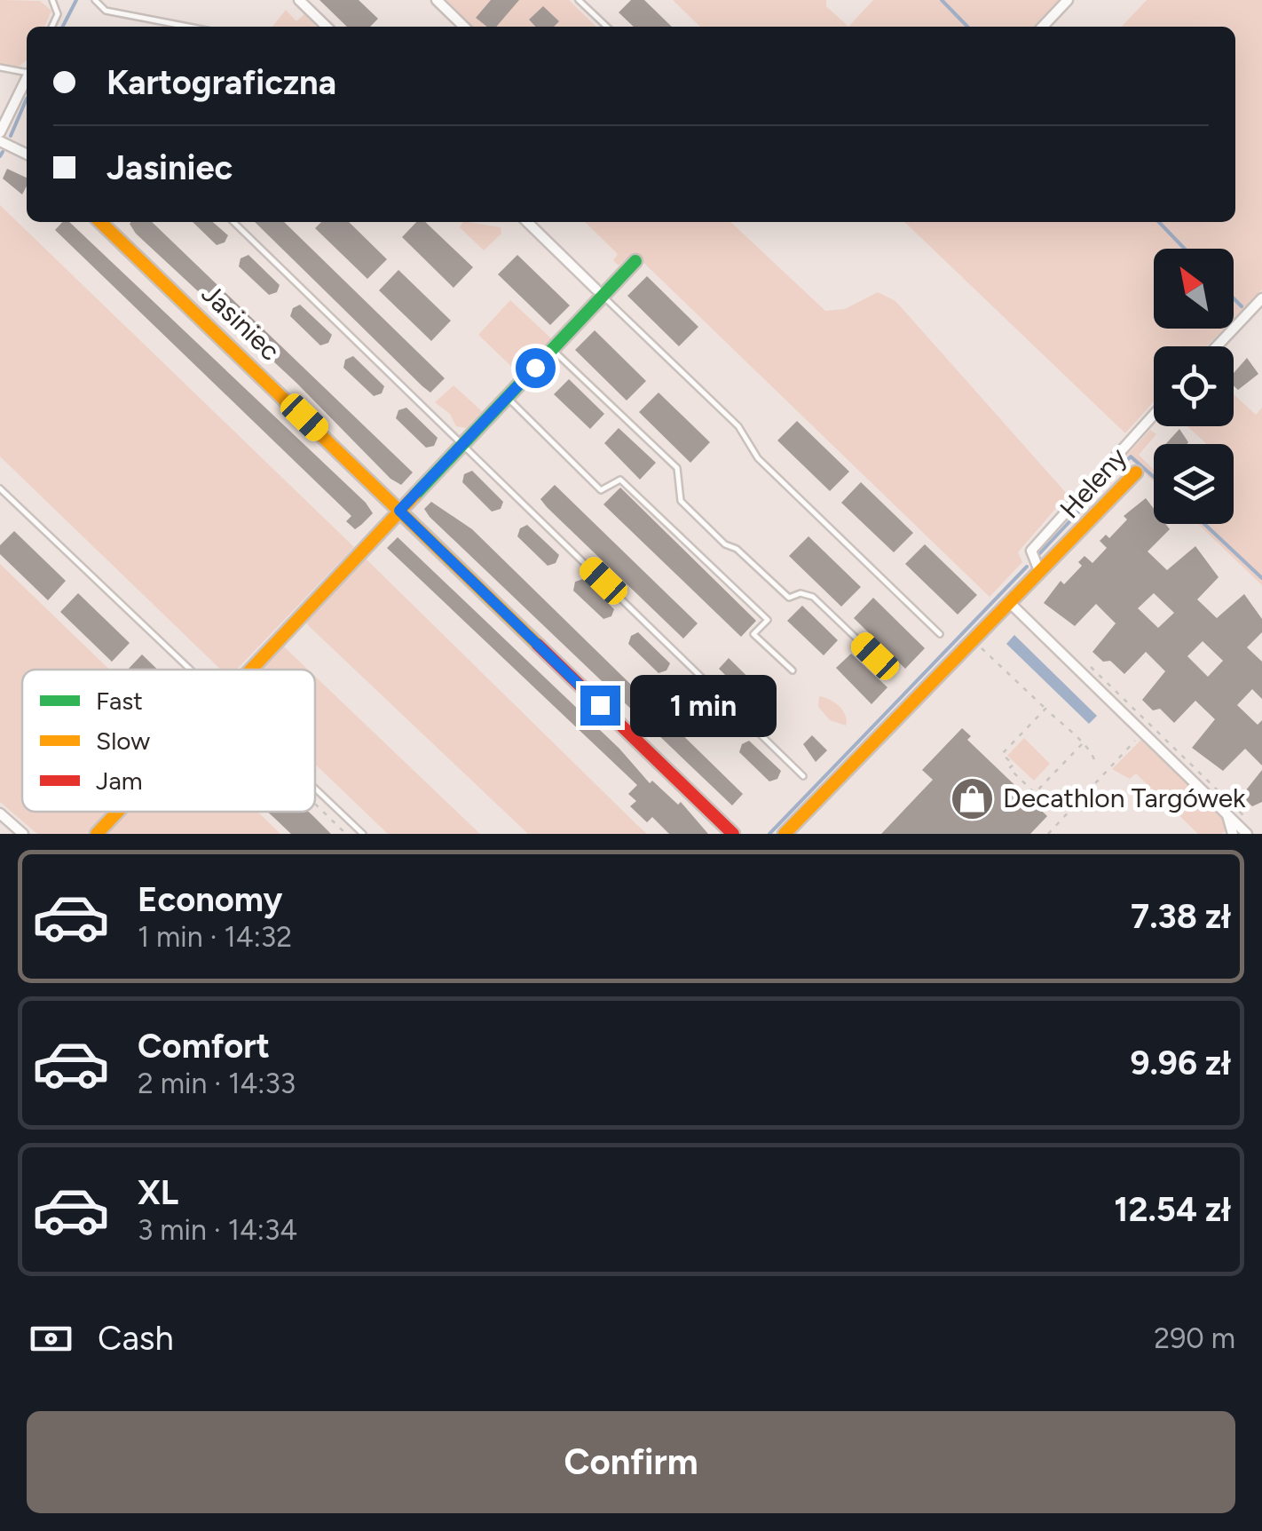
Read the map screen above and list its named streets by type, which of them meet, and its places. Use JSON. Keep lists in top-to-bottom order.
{
  "streets": {
    "street": ["Jasiniec", "Heleny"]
  },
  "places": {
    "shop": ["Decathlon Targówek"]
  },
  "legend": ["Fast", "Slow", "Jam"],
  "north": "top left",
  "page": {
    "banner": ["Kartograficzna", "Jasiniec"],
    "bubble": "1 min",
    "list": [
      {
        "name": "Economy",
        "note": "1 min · 14:32",
        "value": "7.38 zł"
      },
      {
        "name": "Comfort",
        "note": "2 min · 14:33",
        "value": "9.96 zł"
      },
      {
        "name": "XL",
        "note": "3 min · 14:34",
        "value": "12.54 zł"
      }
    ],
    "pay": ["Cash", "290 m"],
    "buttons": "Confirm"
  }
}
